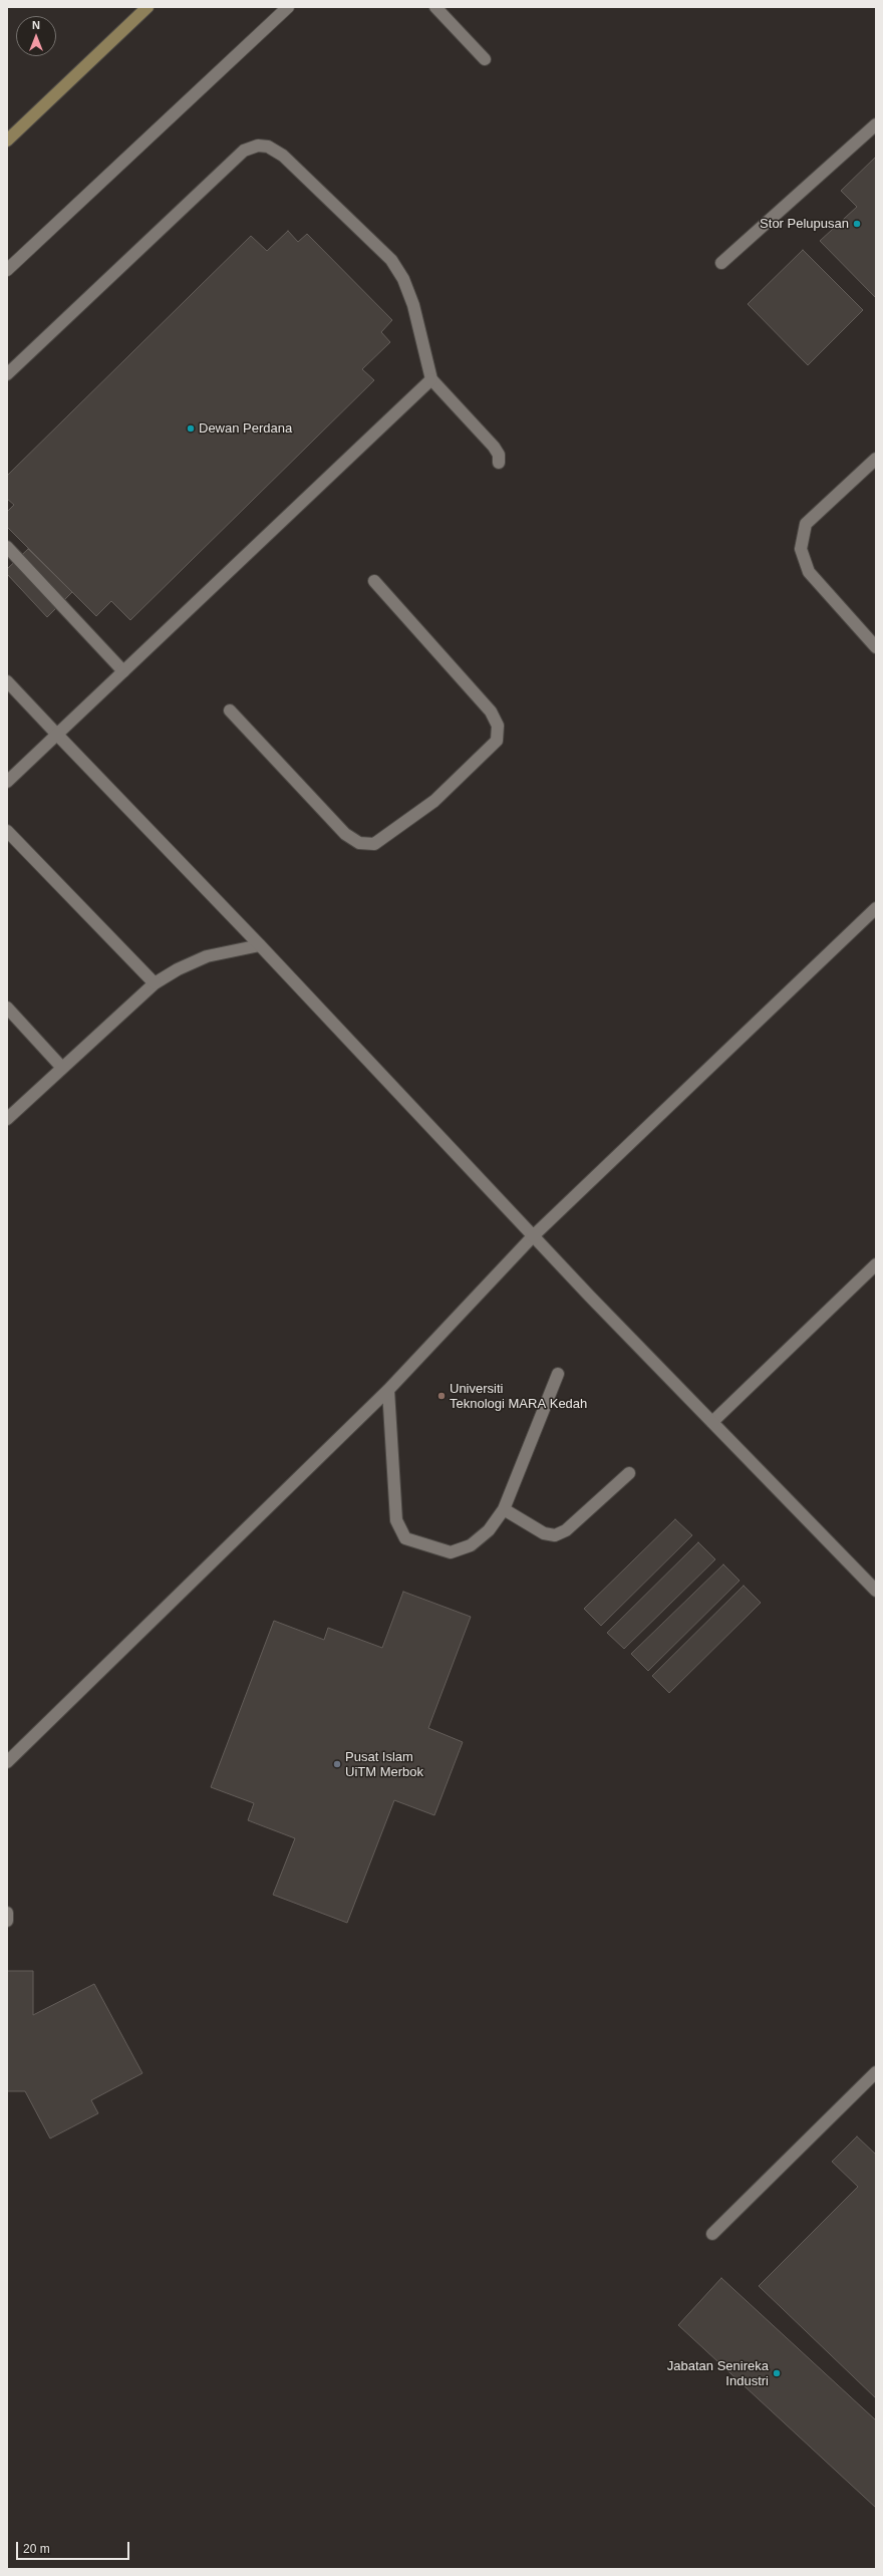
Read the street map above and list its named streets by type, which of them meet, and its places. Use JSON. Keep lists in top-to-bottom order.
{
  "places": [
    "Stor Pelupusan",
    "Dewan Perdana",
    "Universiti Teknologi MARA Kedah",
    "Pusat Islam UiTM Merbok",
    "Jabatan Senireka Industri"
  ],
  "scale_bar": "20 m",
  "north": "top"
}
